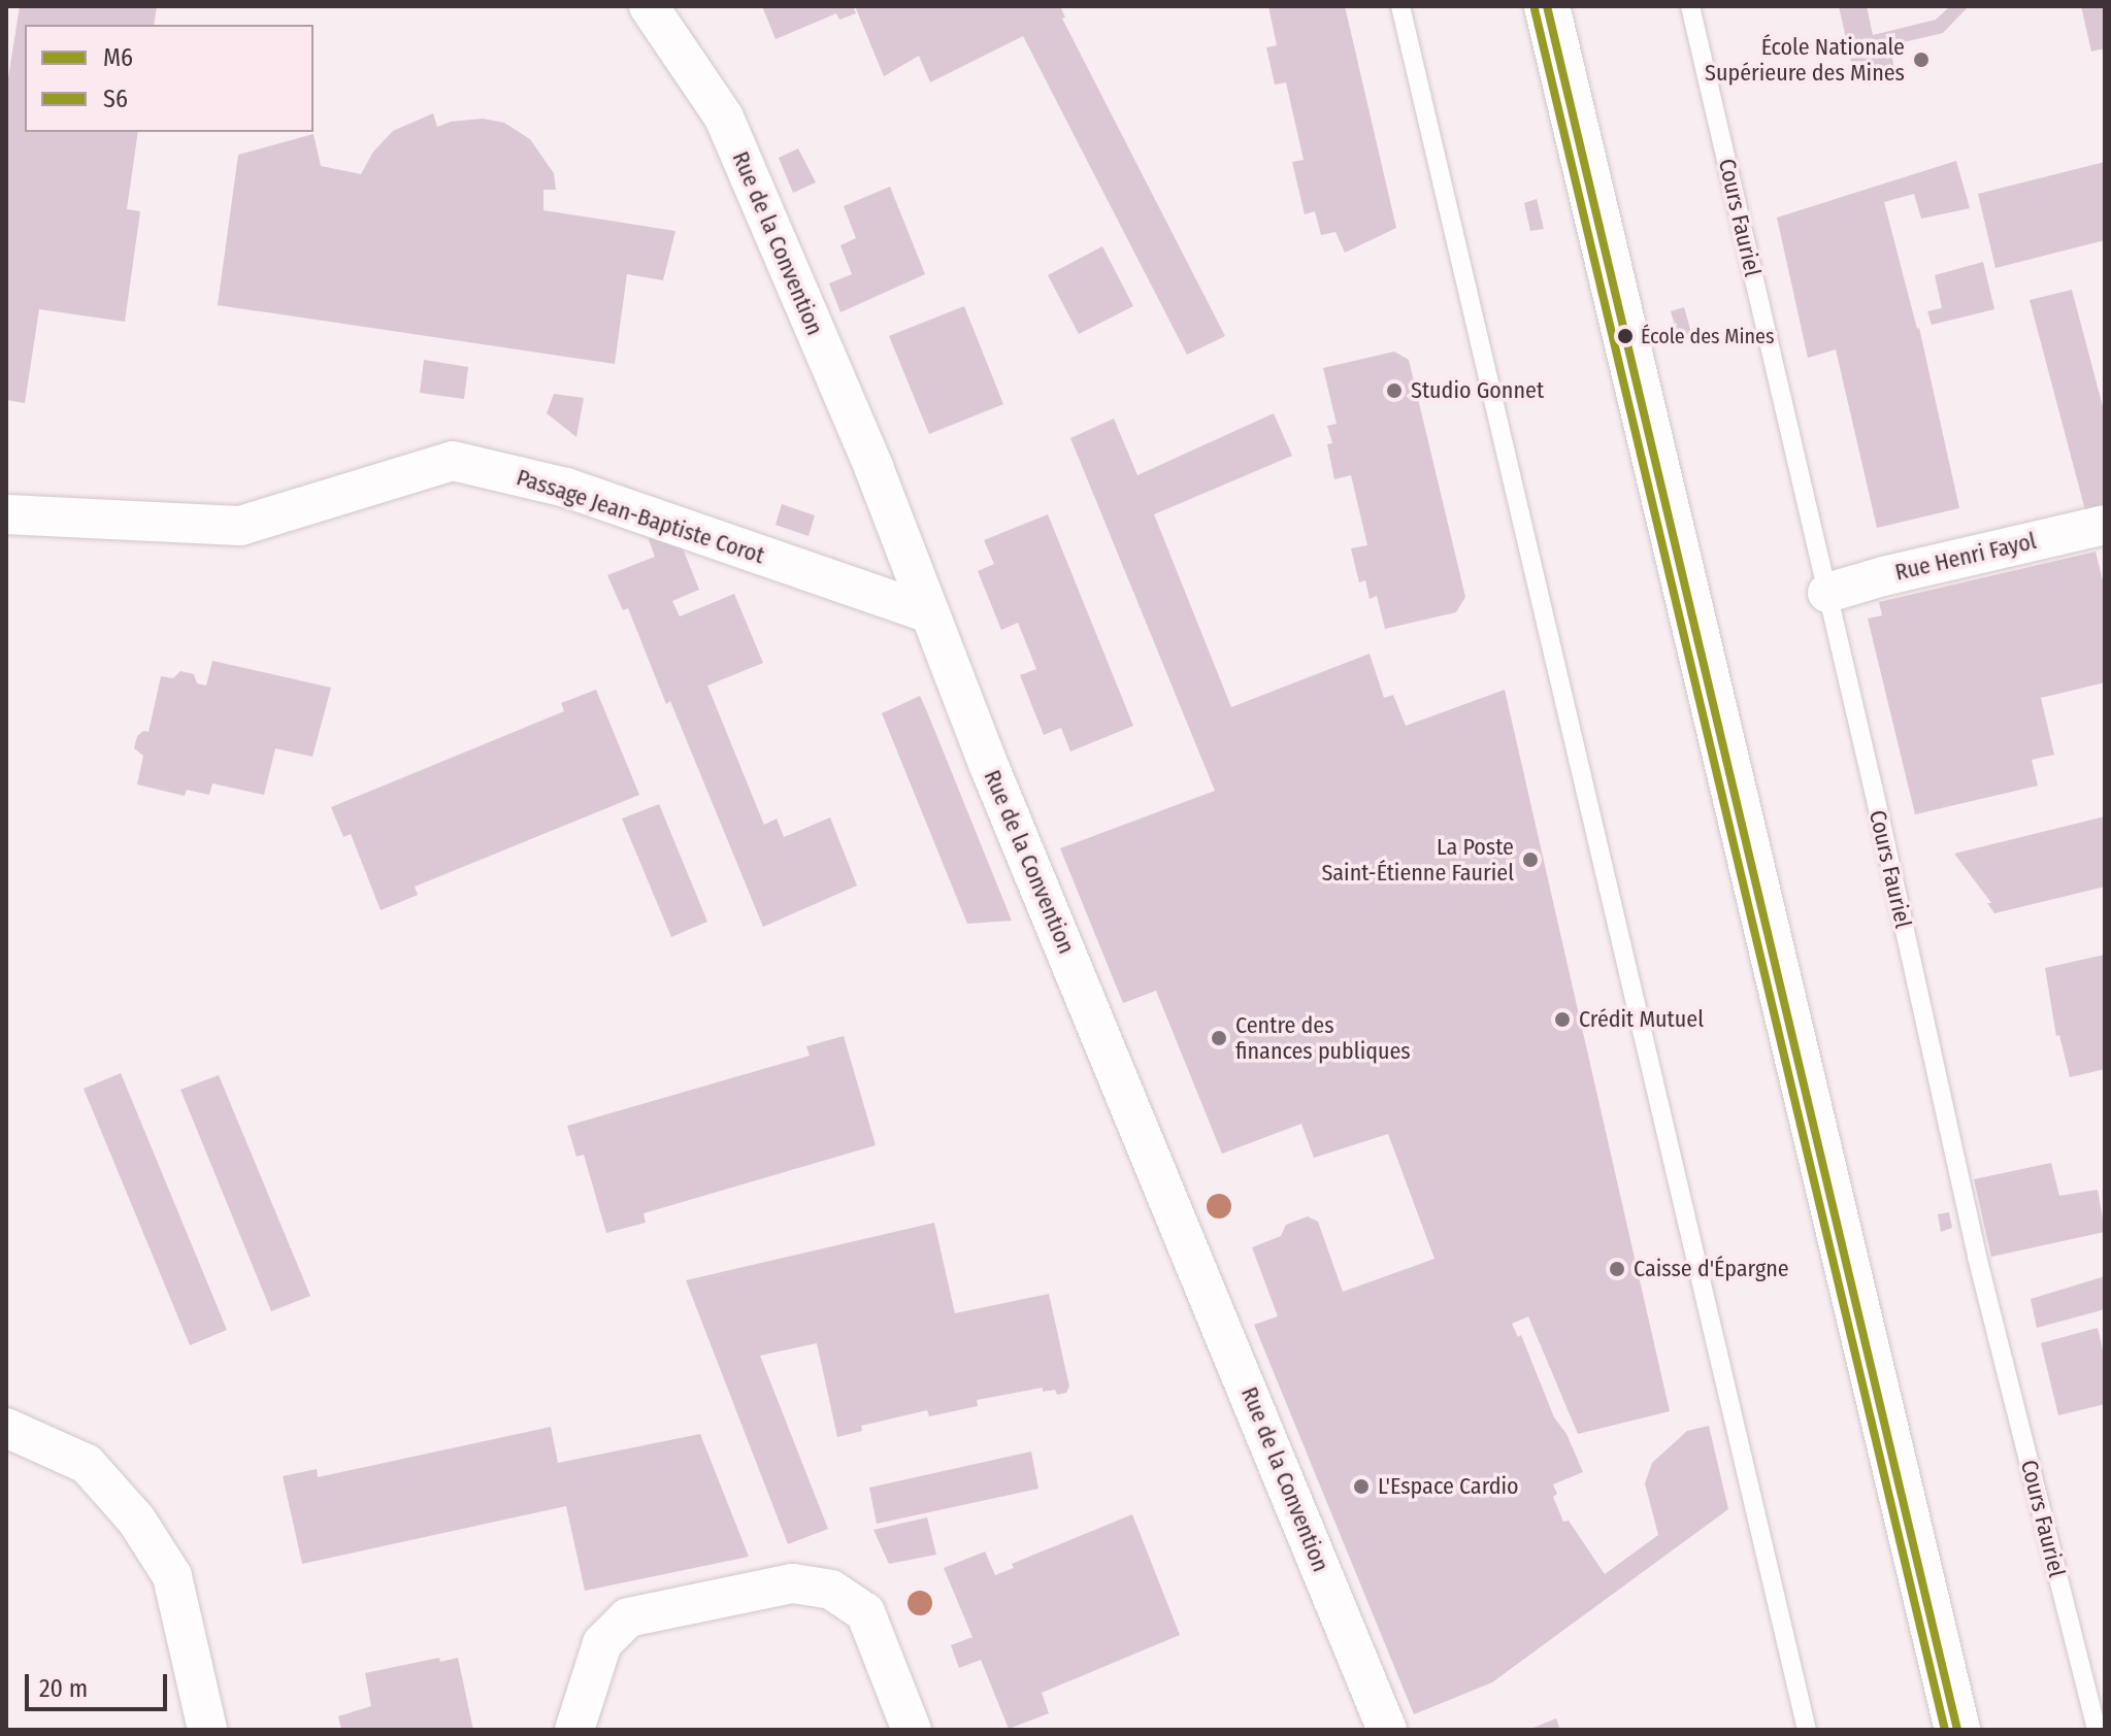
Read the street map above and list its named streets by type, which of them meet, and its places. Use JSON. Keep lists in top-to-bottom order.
{
  "streets": {
    "street": ["Rue de la Convention", "Passage Jean-Baptiste Corot", "Rue Henri Fayol"],
    "lane": ["Cours Fauriel"]
  },
  "crossings": [
    ["Cours Fauriel", "Rue Henri Fayol"],
    ["Rue de la Convention", "Passage Jean-Baptiste Corot"]
  ],
  "places": [
    "École Nationale Supérieure des Mines",
    "École des Mines",
    "Studio Gonnet",
    "La Poste Saint-Étienne Fauriel",
    "Crédit Mutuel",
    "Centre des finances publiques",
    "Caisse d'Épargne",
    "L'Espace Cardio"
  ],
  "lines": ["transit line M6", "transit line S6"],
  "legend": ["M6", "S6"],
  "scale_bar": "20 m"
}
